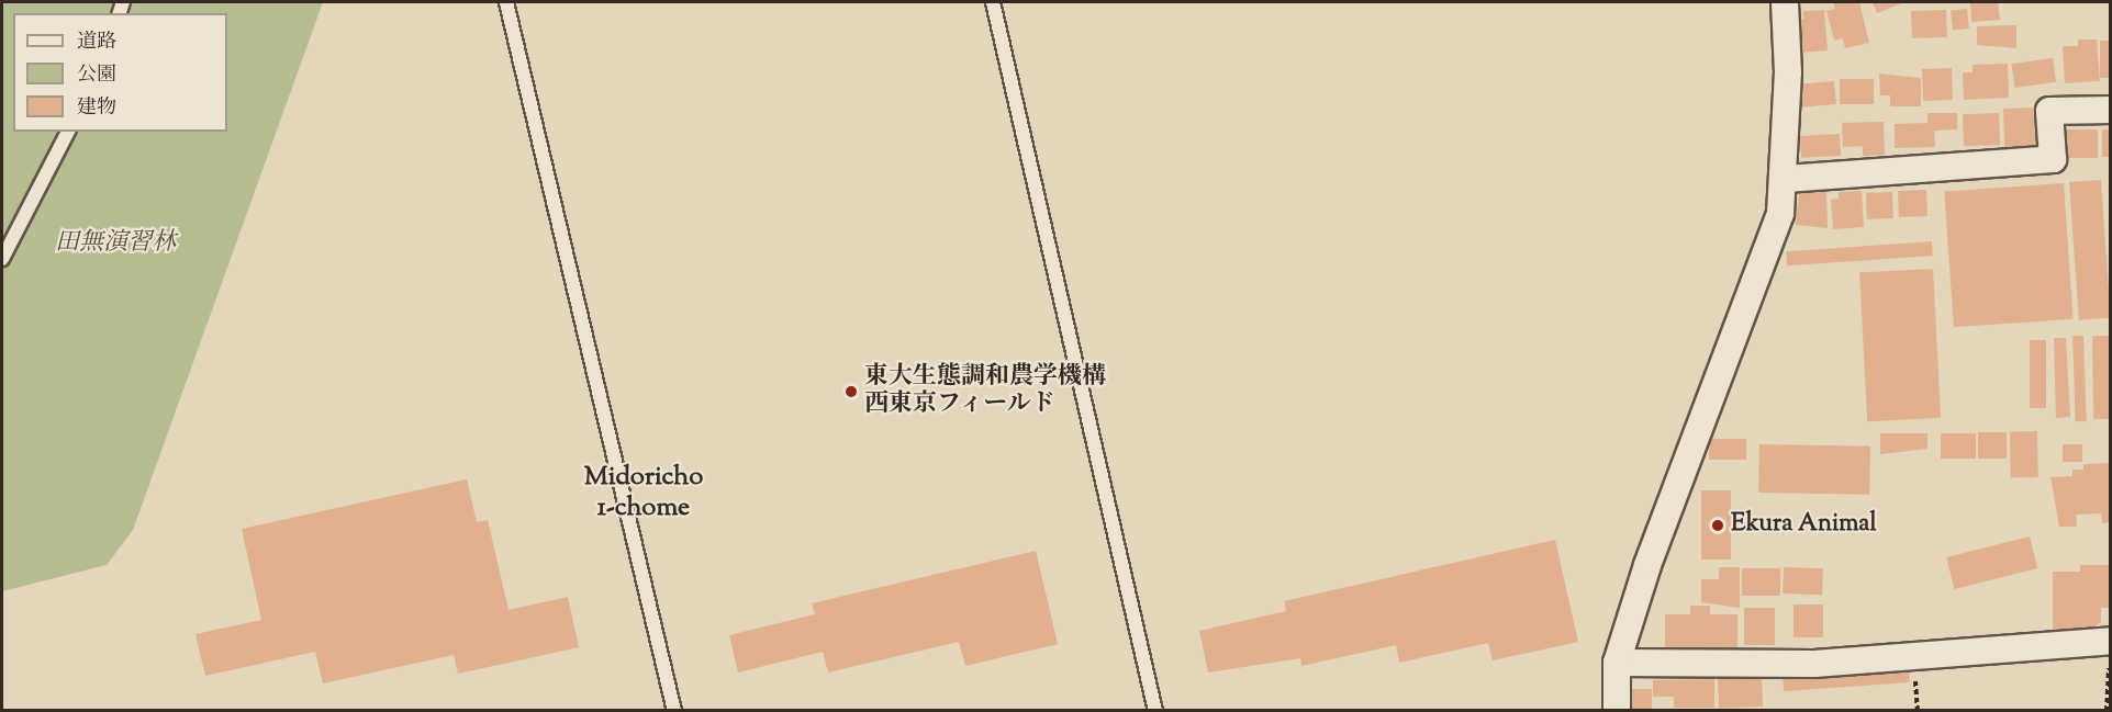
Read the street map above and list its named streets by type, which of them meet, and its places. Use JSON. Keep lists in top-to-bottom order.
{
  "districts": ["Midoricho 1-chome"],
  "parks": ["田無演習林"],
  "places": ["東大生態調和農学機構 西東京フィールド", "Ekura Animal"],
  "legend": ["道路", "公園", "建物"]
}
